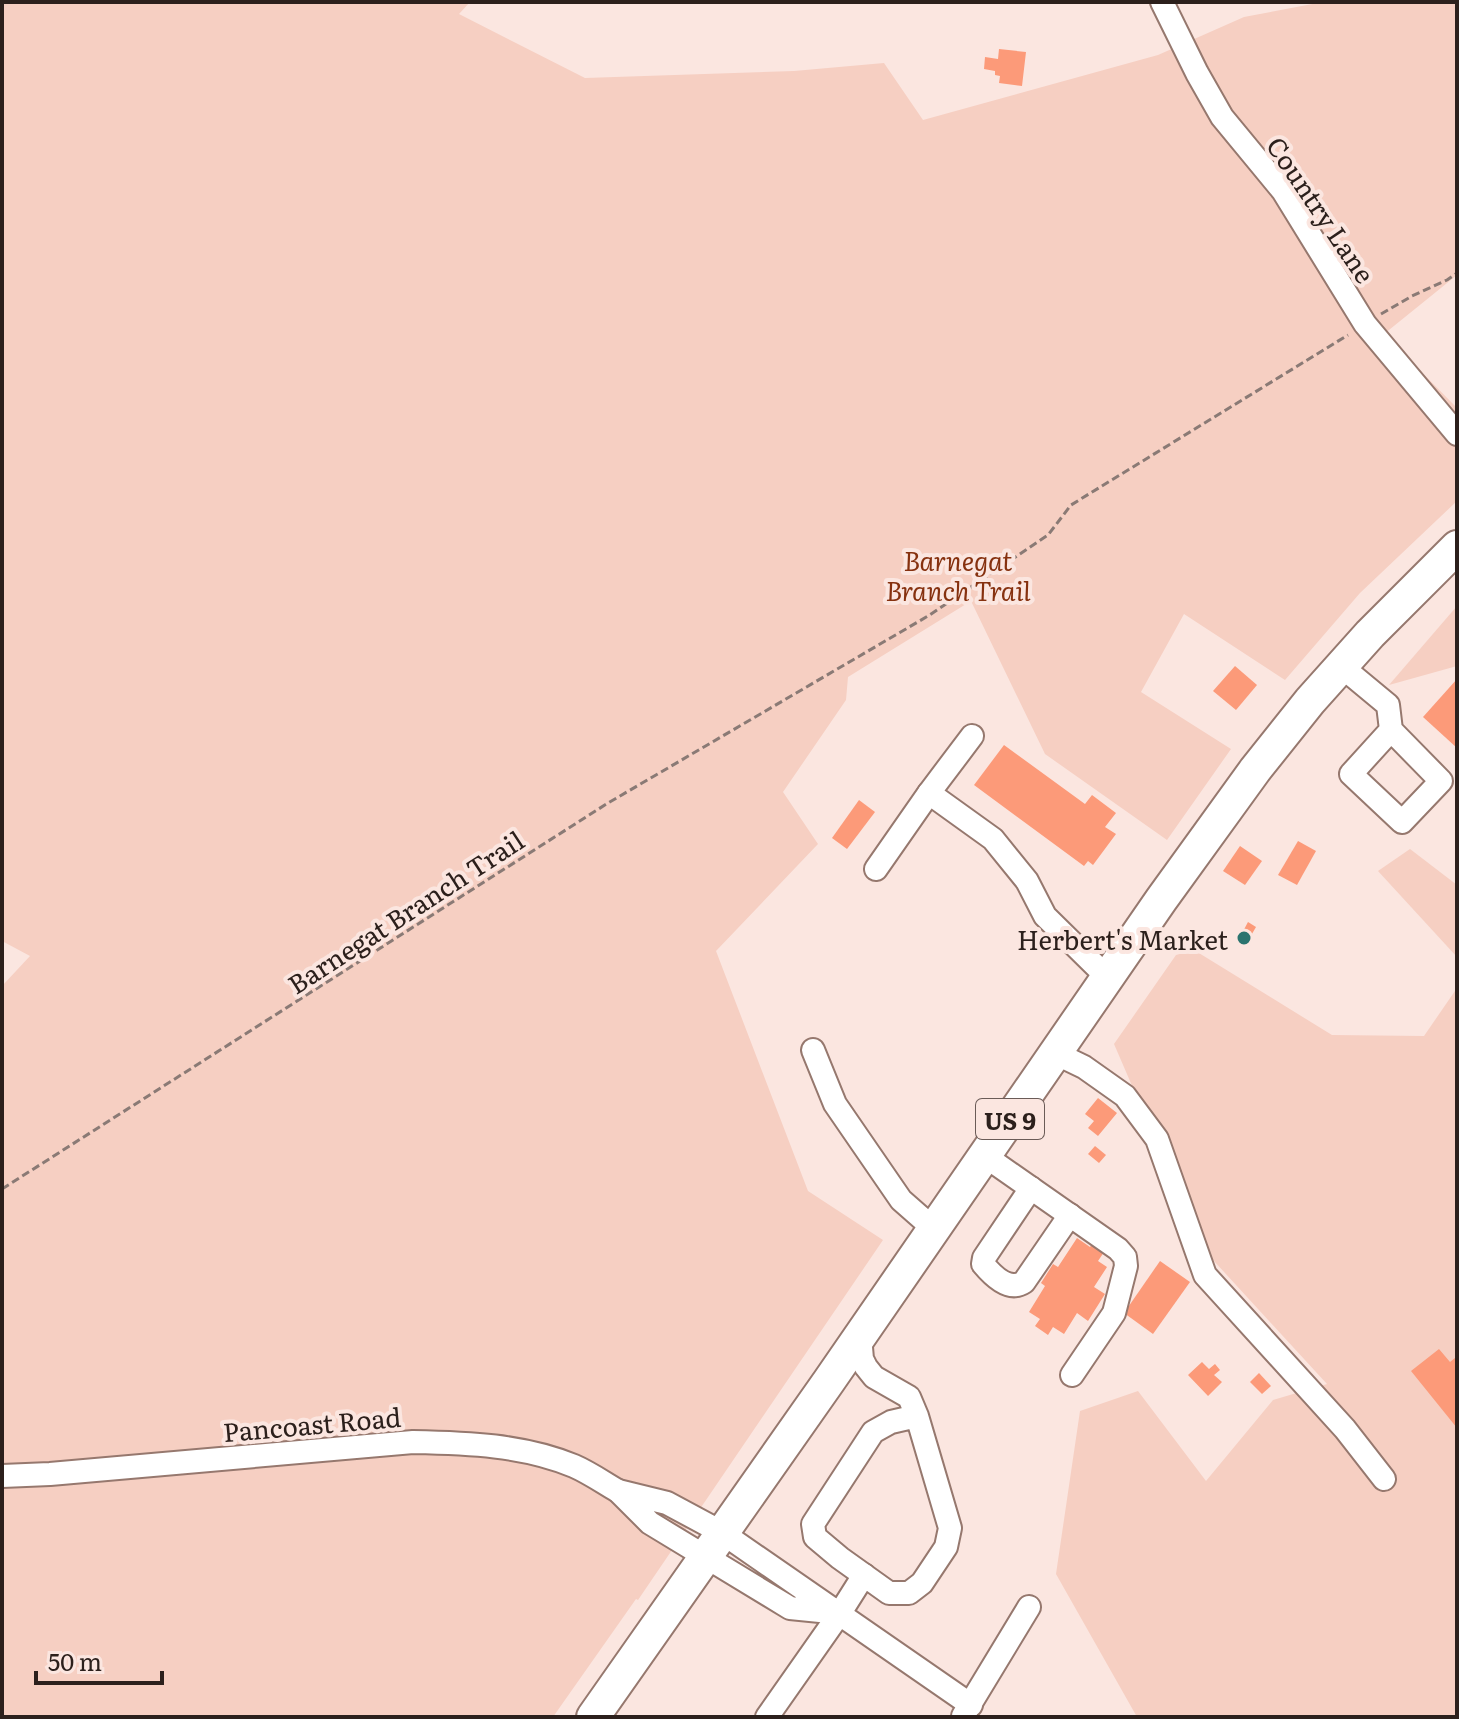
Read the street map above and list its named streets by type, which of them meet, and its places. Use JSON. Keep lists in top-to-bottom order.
{
  "streets": {
    "highway": ["US 9"],
    "street": ["Country Lane", "Pancoast Road"],
    "path": ["Barnegat Branch Trail"]
  },
  "crossings": [
    ["US 9", "Pancoast Road"]
  ],
  "parks": ["Barnegat Branch Trail"],
  "places": ["Herbert's Market"],
  "scale_bar": "50 m"
}
